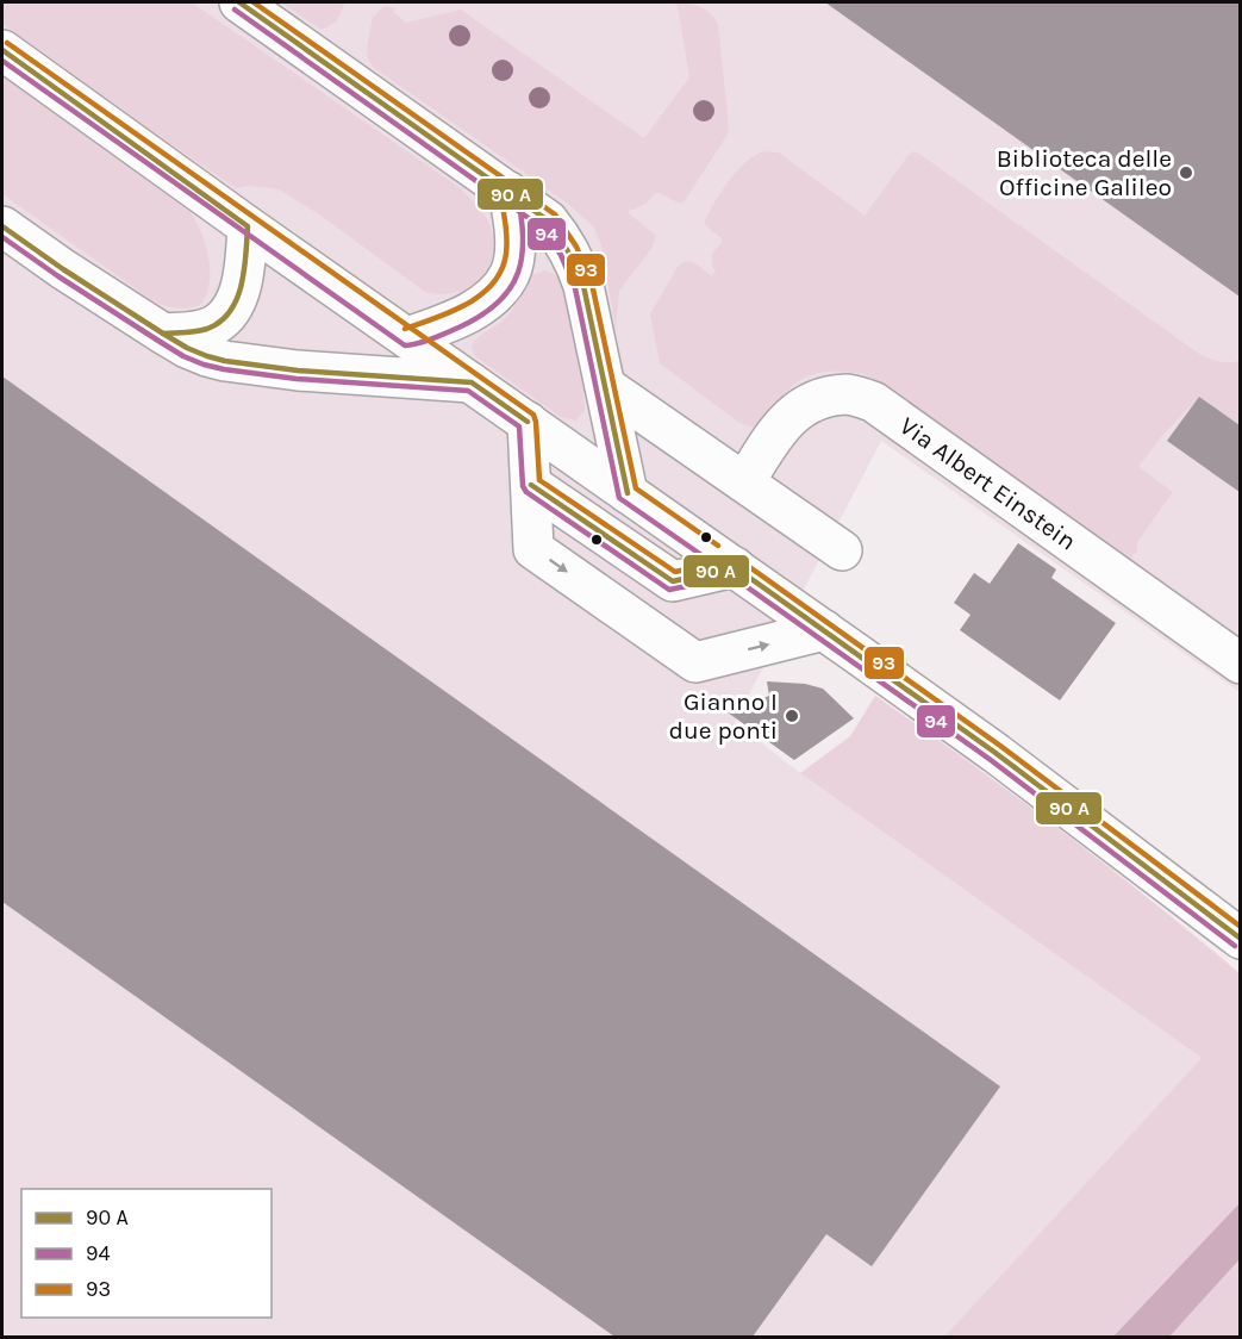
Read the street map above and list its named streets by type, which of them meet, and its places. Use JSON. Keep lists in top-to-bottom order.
{
  "streets": {
    "street": ["Via Albert Einstein"]
  },
  "places": ["Biblioteca delle Officine Galileo", "Gianno I due ponti"],
  "lines": ["transit line 93", "transit line 94"],
  "legend": ["90 A", "94", "93"]
}
